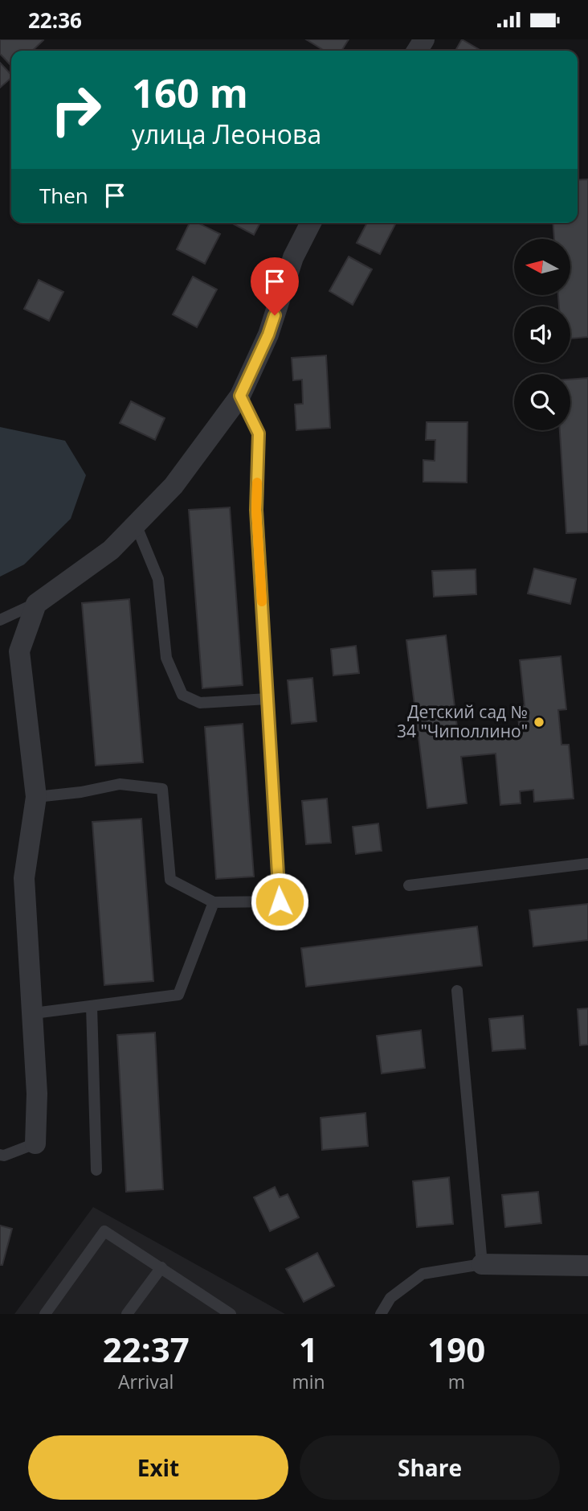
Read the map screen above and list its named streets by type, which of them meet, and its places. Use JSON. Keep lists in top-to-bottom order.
{
  "places": ["Детский сад № 34 \"Чиполлино\""],
  "north": "left",
  "page": {
    "status": "22:36",
    "turn": ["160 m", "улица Леонова"],
    "then": "Then",
    "eta": [
      "22:37",
      "Arrival",
      "1",
      "min",
      "190",
      "m"
    ],
    "buttons": ["Exit", "Share"]
  }
}
